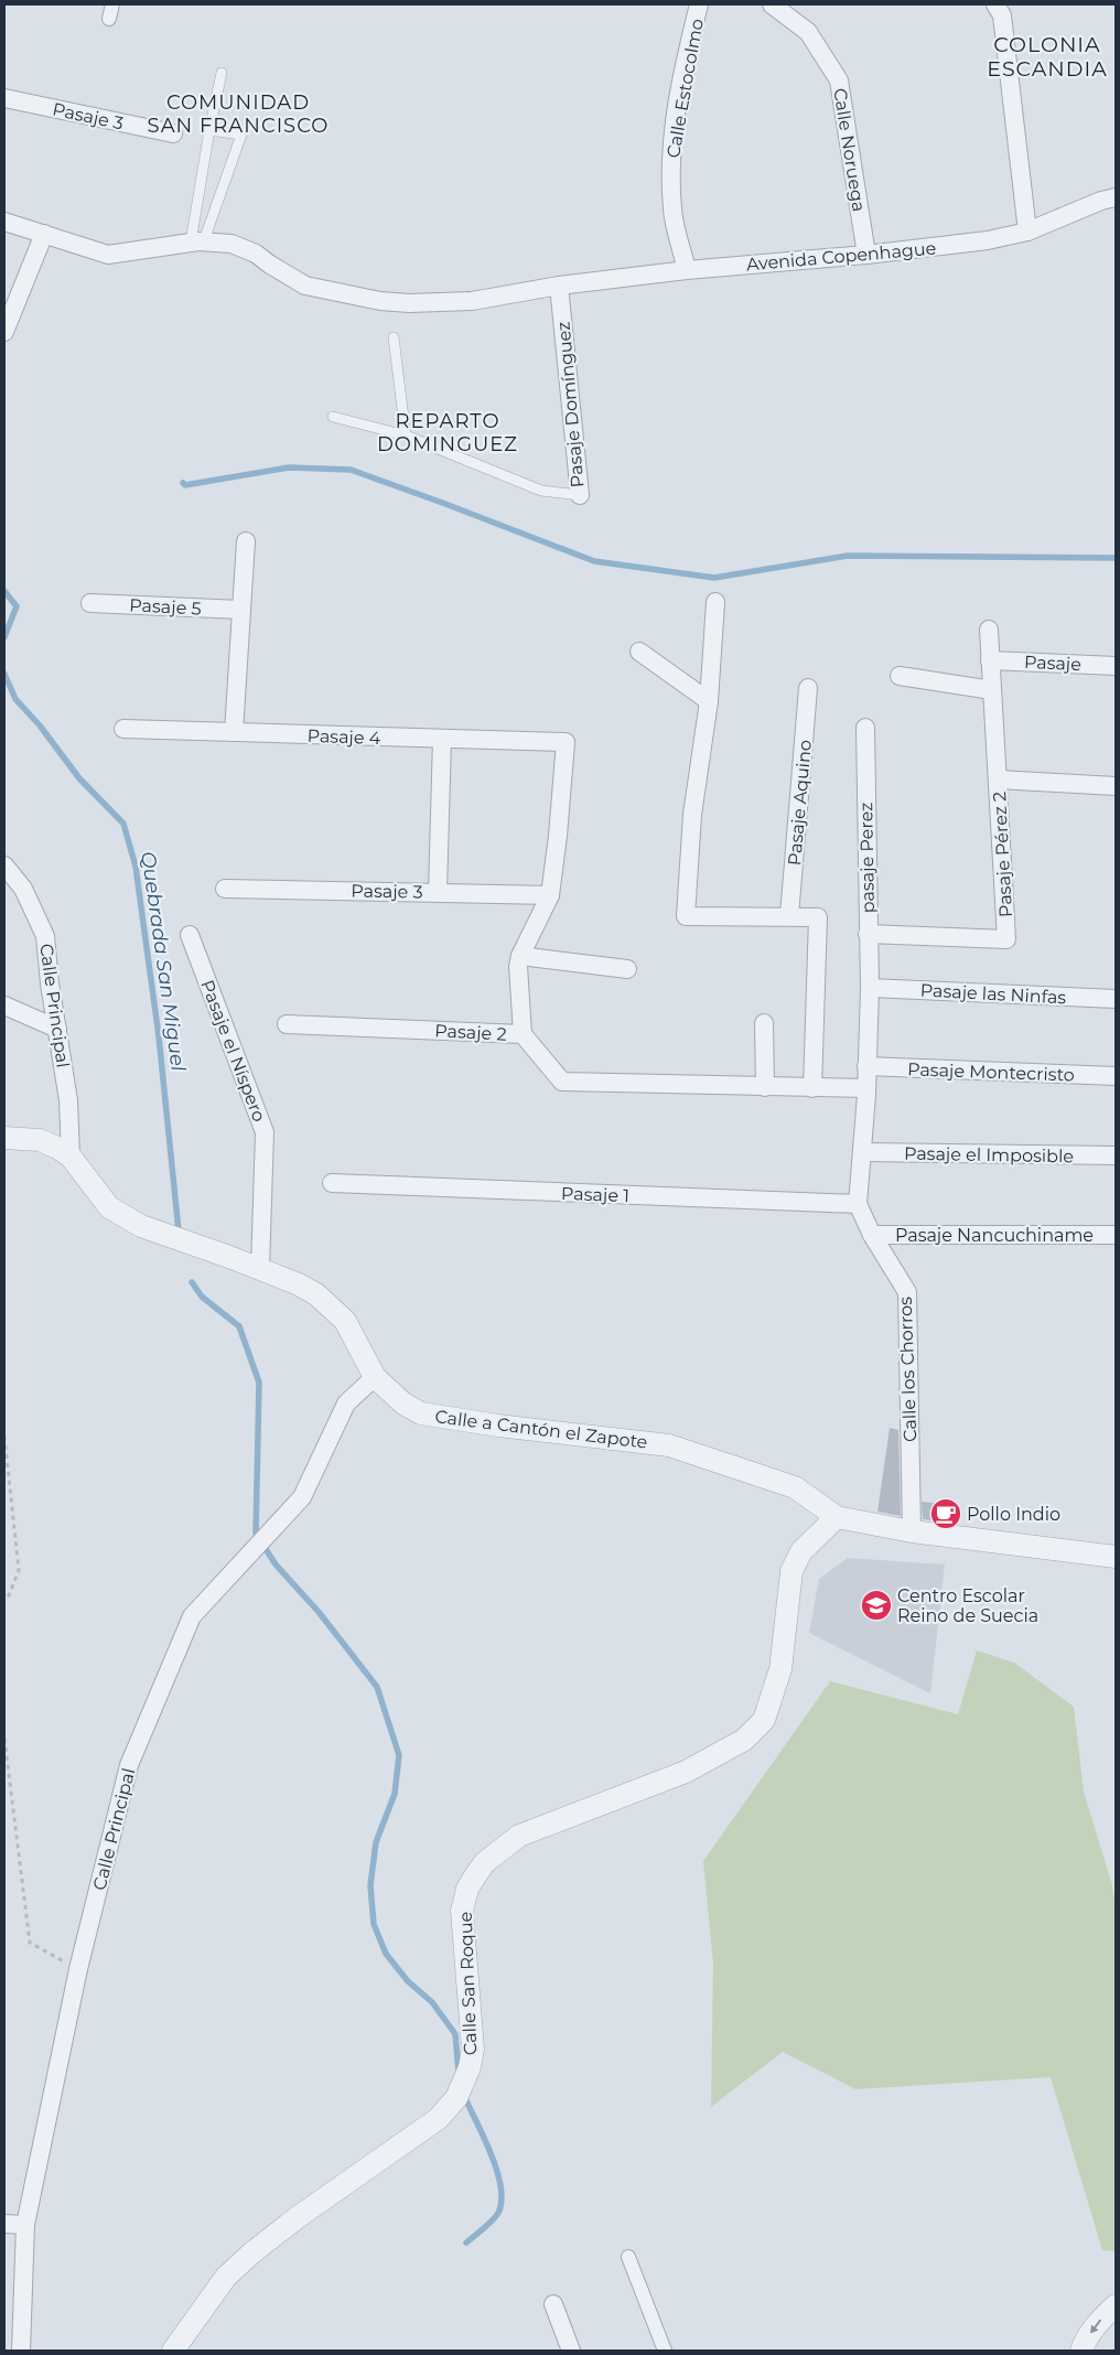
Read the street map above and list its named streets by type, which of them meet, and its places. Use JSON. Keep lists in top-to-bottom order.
{
  "streets": {
    "street": [
      "Calle Estocolmo",
      "Pasaje 3",
      "Calle Noruega",
      "Avenida Copenhague",
      "Pasaje Domínguez",
      "Pasaje 5",
      "Pasaje",
      "Pasaje 4",
      "Pasaje Aquino",
      "Pasaje Pérez 2",
      "pasaje Perez",
      "Pasaje las Ninfas",
      "Calle Principal",
      "Pasaje 2",
      "Pasaje el Níspero",
      "Pasaje Montecristo",
      "Pasaje el Imposible",
      "Pasaje 1",
      "Pasaje Nancuchiname",
      "Calle los Chorros",
      "Calle a Cantón el Zapote",
      "Calle San Roque"
    ]
  },
  "crossings": [
    ["Calle Estocolmo", "Avenida Copenhague"],
    ["Pasaje 3", "Pasaje 4"],
    ["Calle Noruega", "Avenida Copenhague"],
    ["Avenida Copenhague", "Pasaje Domínguez"],
    ["Pasaje", "Pasaje Pérez 2"],
    ["Pasaje Pérez 2", "pasaje Perez"],
    ["pasaje Perez", "Pasaje las Ninfas"],
    ["Calle Principal", "Calle a Cantón el Zapote"],
    ["Pasaje el Níspero", "Calle a Cantón el Zapote"],
    ["Pasaje 1", "Calle los Chorros"],
    ["Pasaje Nancuchiname", "Calle los Chorros"],
    ["Calle a Cantón el Zapote", "Calle San Roque"]
  ],
  "districts": ["COLONIA ESCANDIA", "COMUNIDAD SAN FRANCISCO", "REPARTO DOMINGUEZ"],
  "water": ["Quebrada San Miguel"],
  "places": {
    "cafe": ["Pollo Indio"],
    "school or university": ["Centro Escolar Reino de Suecia"]
  }
}
